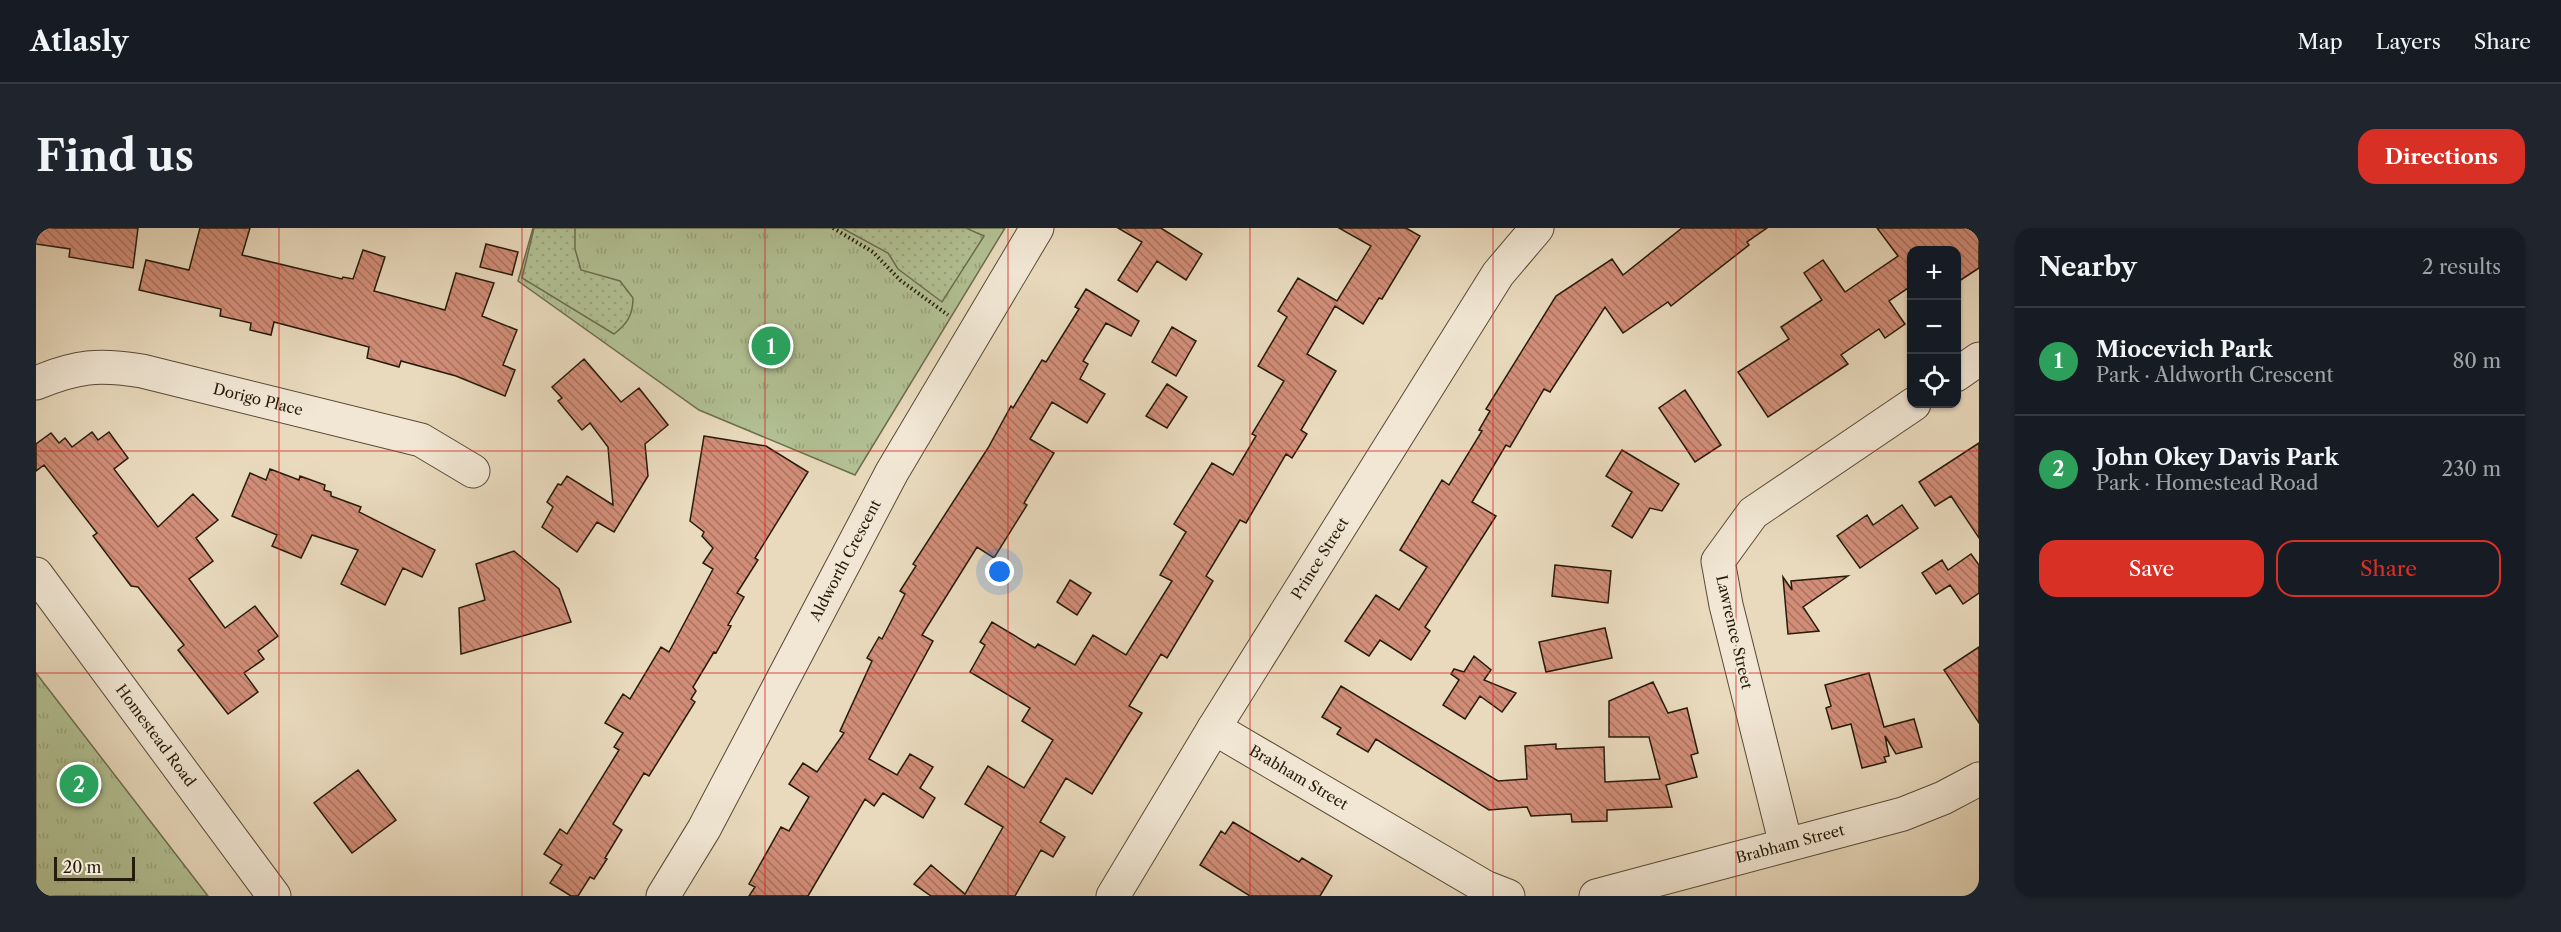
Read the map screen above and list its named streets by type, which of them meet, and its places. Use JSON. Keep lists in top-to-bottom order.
{
  "streets": {
    "street": [
      "Dorigo Place",
      "Aldworth Crescent",
      "Prince Street",
      "Lawrence Street",
      "Homestead Road",
      "Brabham Street"
    ]
  },
  "crossings": [
    ["Prince Street", "Brabham Street"],
    ["Lawrence Street", "Brabham Street"]
  ],
  "scale_bar": "20 m",
  "page": {
    "header": "Atlasly",
    "nav": ["Map", "Layers", "Share"],
    "buttons": [
      "Directions",
      ["Save", "Share"]
    ],
    "title": "Find us",
    "heading": ["Nearby", "2 results"],
    "map_buttons": ["+", "−"],
    "list": [
      {
        "mark": "1",
        "name": "Miocevich Park",
        "note": "Park · Aldworth Crescent",
        "value": "80 m"
      },
      {
        "mark": "2",
        "name": "John Okey Davis Park",
        "note": "Park · Homestead Road",
        "value": "230 m"
      }
    ],
    "pins": ["1", "2"],
    "scale": "20 m"
  }
}
